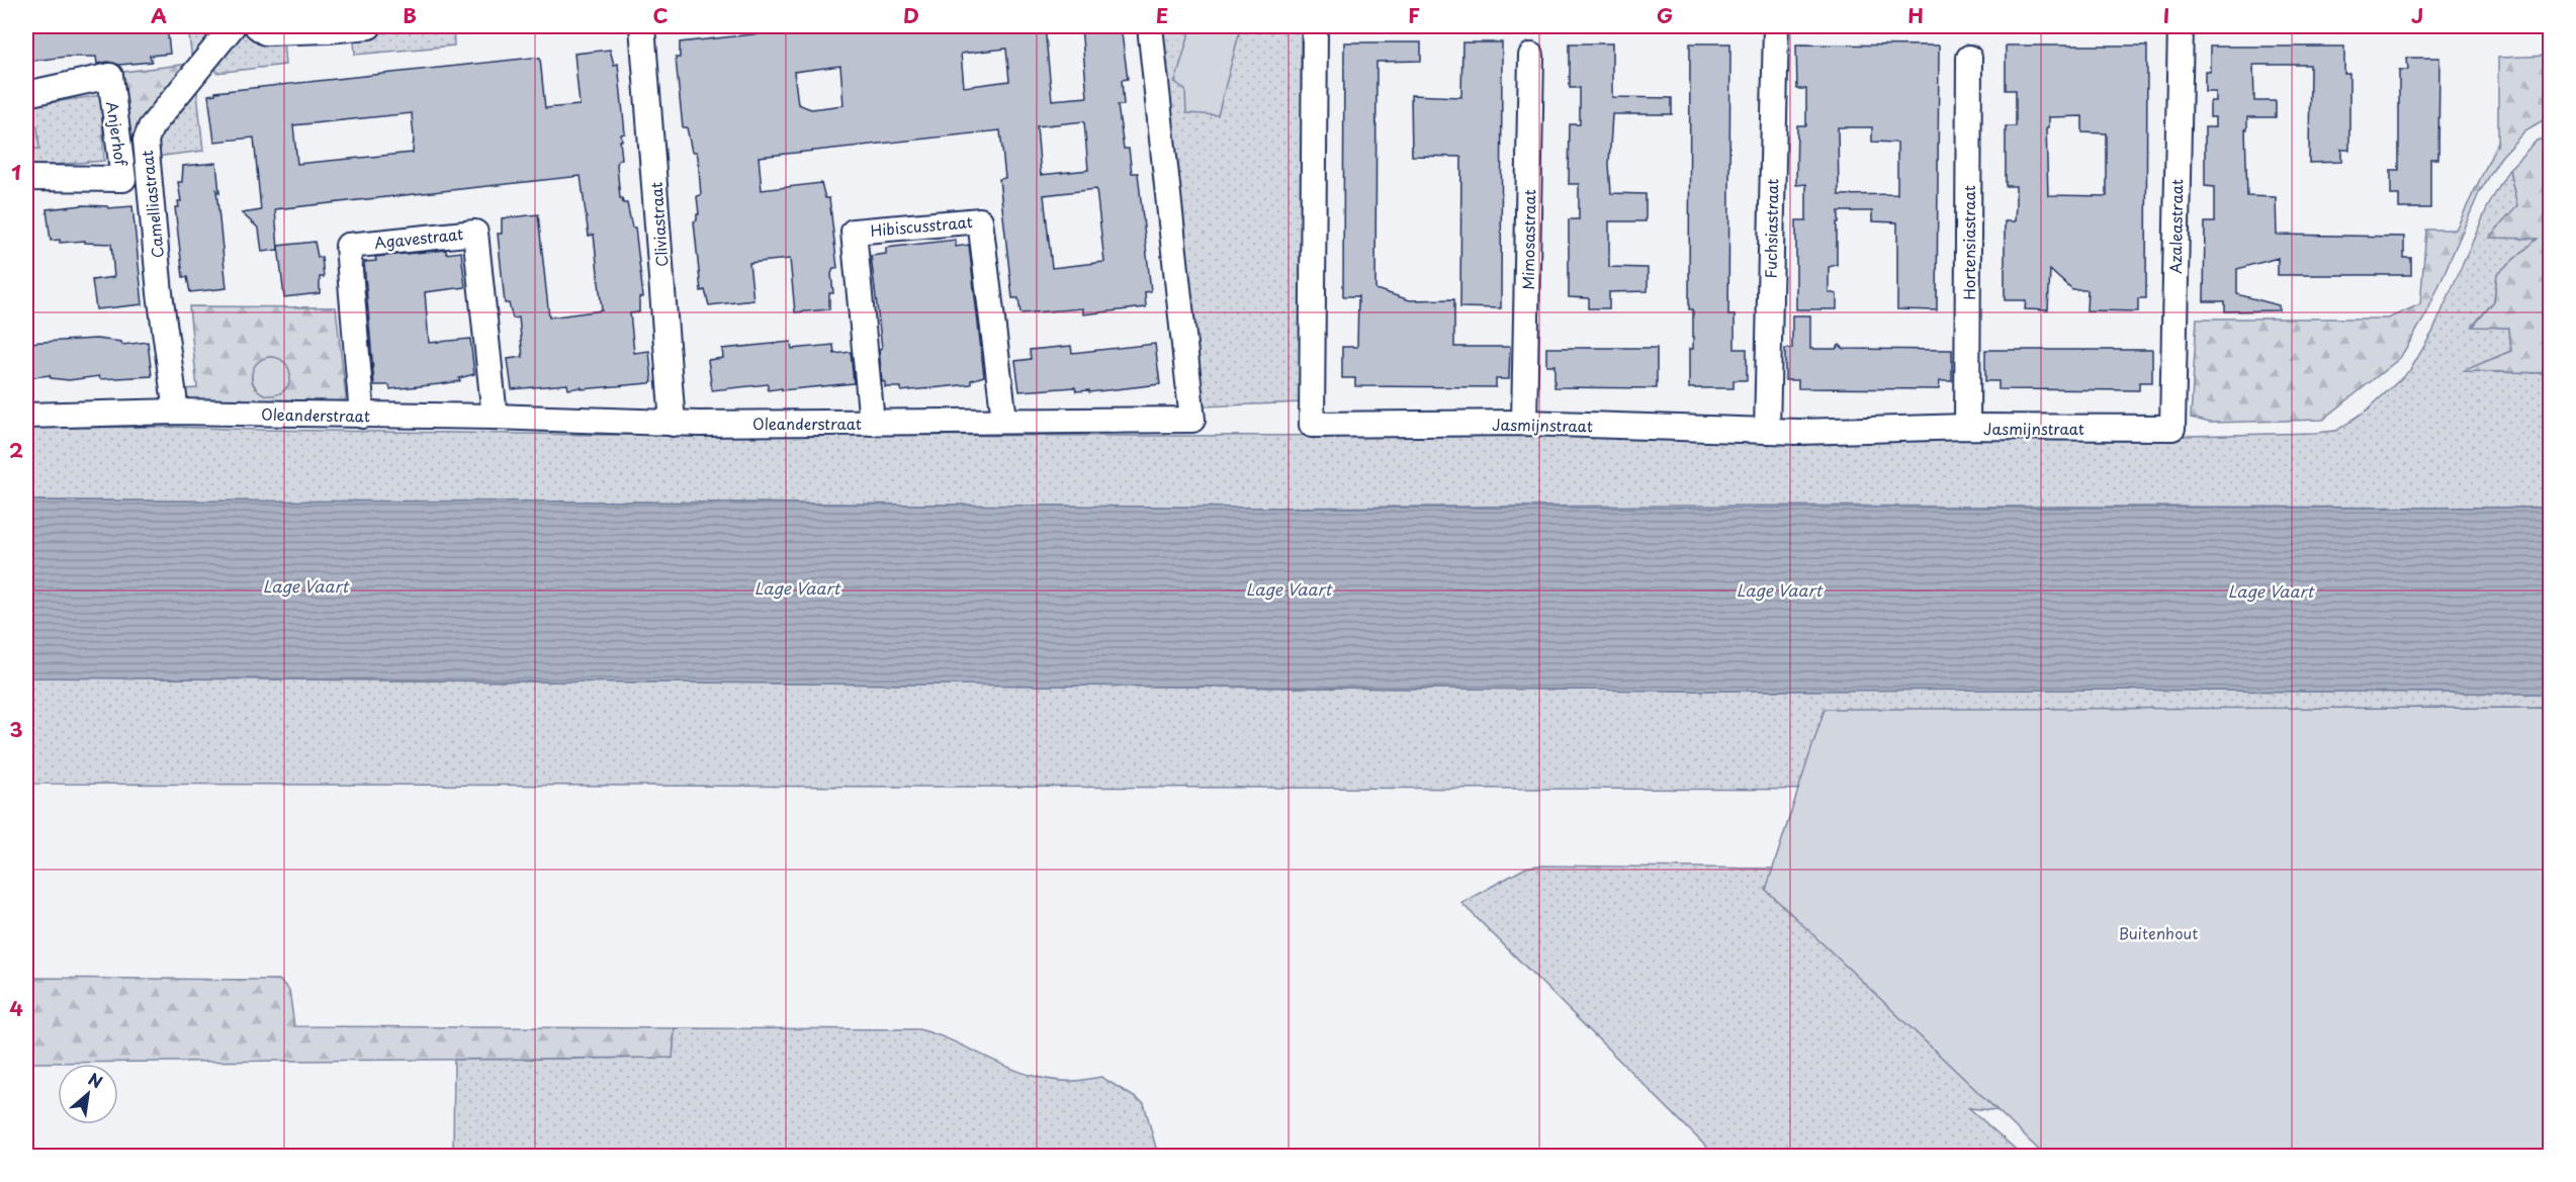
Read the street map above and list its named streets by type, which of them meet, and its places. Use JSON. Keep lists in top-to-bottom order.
{
  "streets": {
    "street": [
      "Anjerhof",
      "Camelliastraat",
      "Cliviastraat",
      "Hibiscusstraat",
      "Azaleastraat",
      "Fuchsiastraat",
      "Agavestraat",
      "Mimosastraat",
      "Hortensiastraat",
      "Oleanderstraat",
      "Jasmijnstraat"
    ]
  },
  "crossings": [
    ["Camelliastraat", "Oleanderstraat"],
    ["Cliviastraat", "Oleanderstraat"],
    ["Hibiscusstraat", "Oleanderstraat"],
    ["Azaleastraat", "Jasmijnstraat"],
    ["Fuchsiastraat", "Jasmijnstraat"],
    ["Agavestraat", "Oleanderstraat"],
    ["Mimosastraat", "Jasmijnstraat"],
    ["Hortensiastraat", "Jasmijnstraat"]
  ],
  "water": ["Lage Vaart"],
  "parks": ["Buitenhout"],
  "north": "top right",
  "grid": {
    "columns": [
      "A",
      "B",
      "C",
      "D",
      "E",
      "F",
      "G",
      "H",
      "I",
      "J"
    ],
    "rows": [
      "1",
      "2",
      "3",
      "4"
    ]
  }
}
